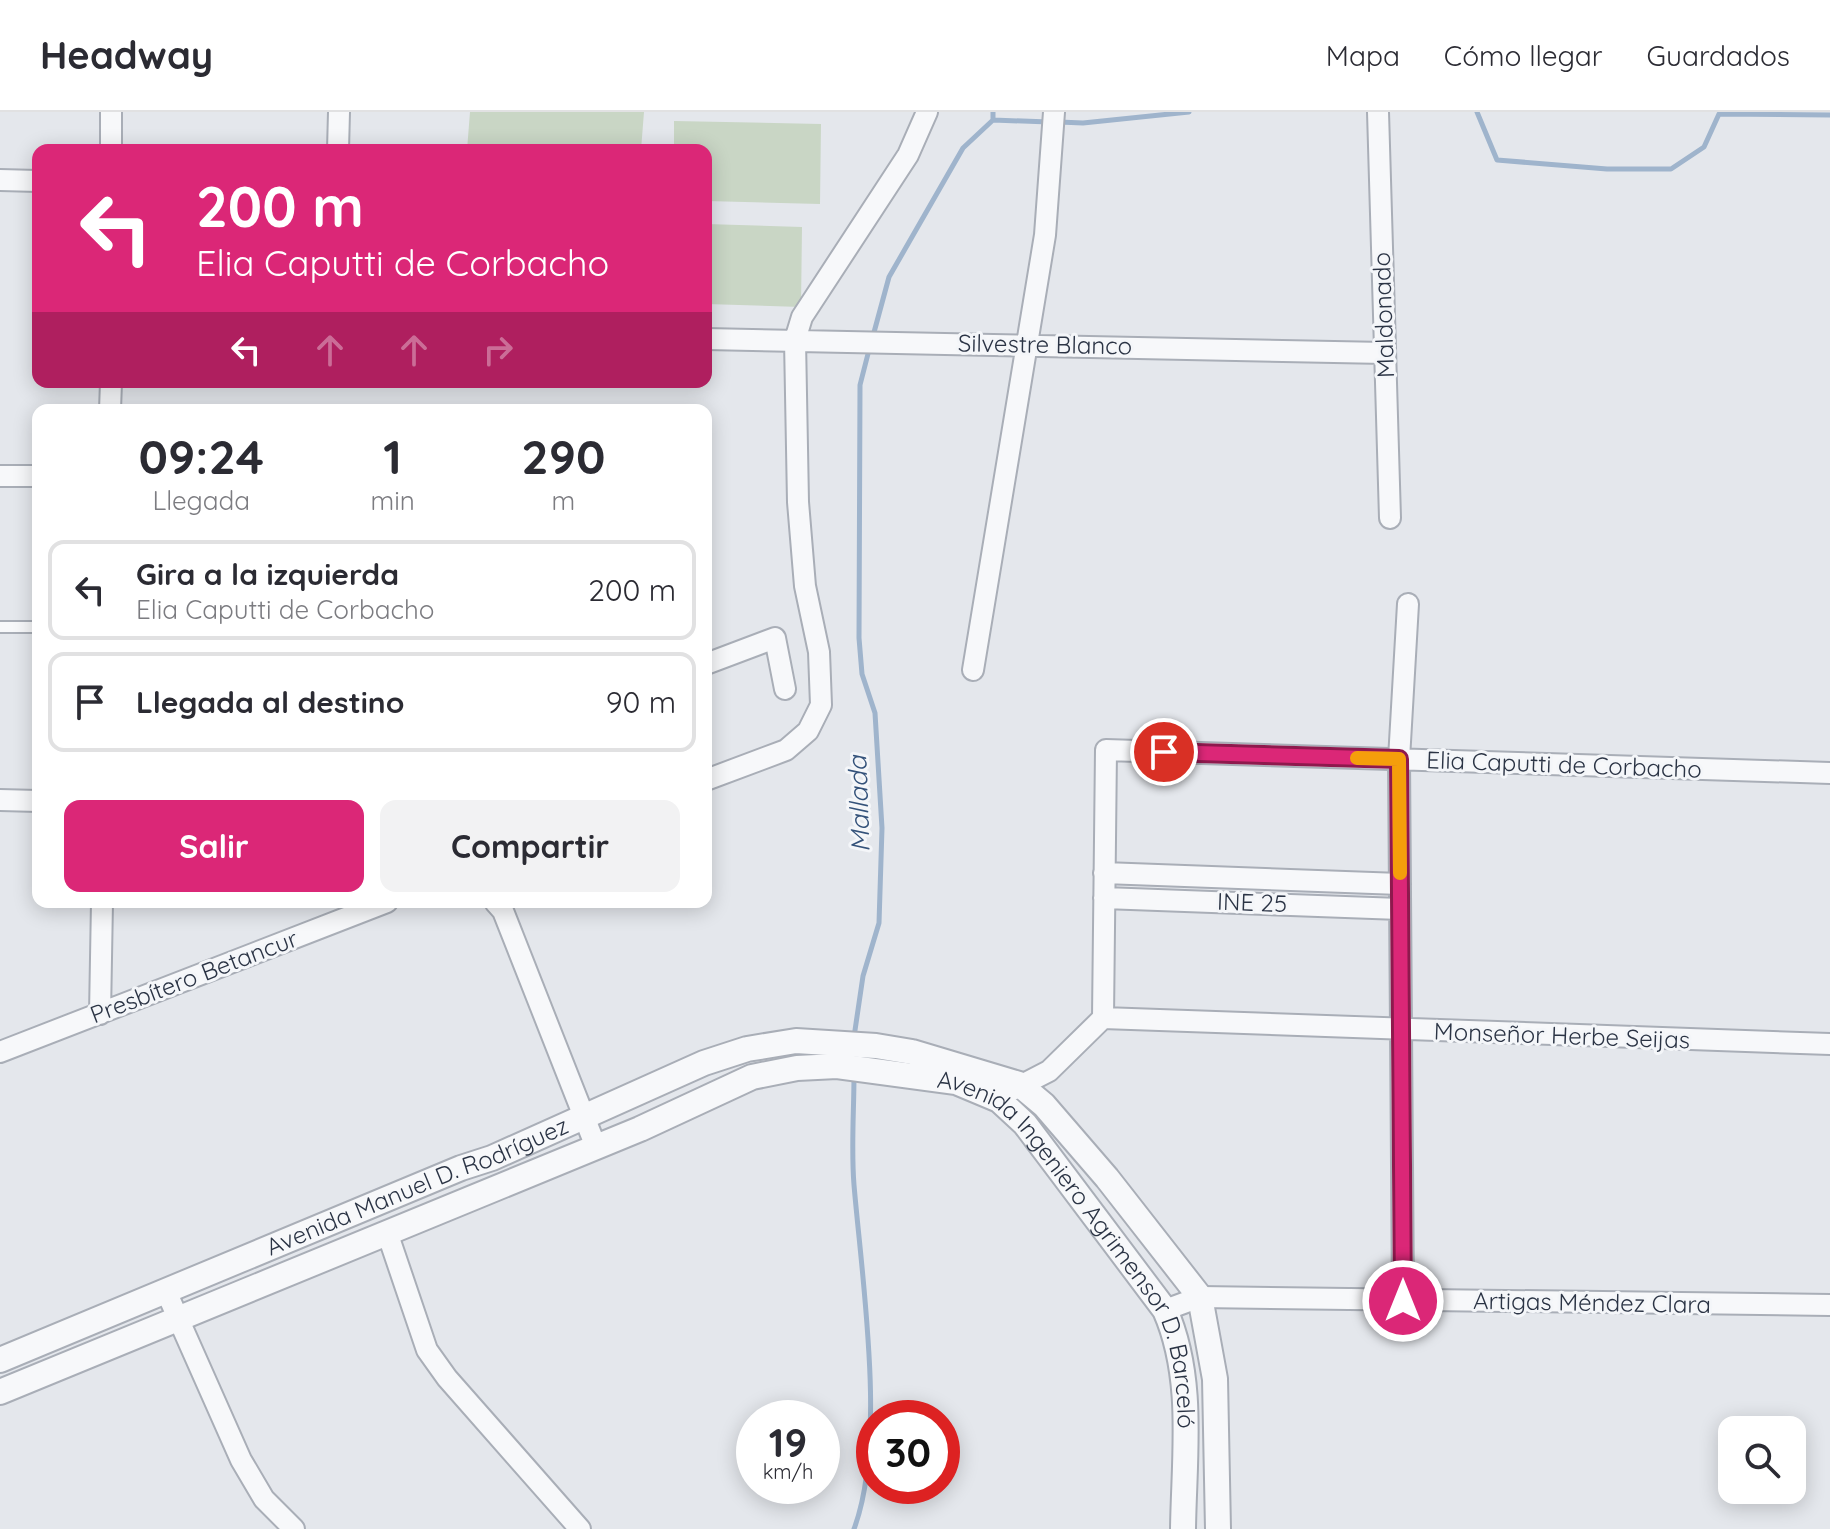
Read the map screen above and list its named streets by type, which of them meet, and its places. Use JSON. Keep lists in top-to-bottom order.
{
  "streets": {
    "street": [
      "Maldonado",
      "Silvestre Blanco",
      "Elia Caputti de Corbacho",
      "INE 25",
      "Presbítero Betancur",
      "Monseñor Herbe Seijas",
      "Avenida Manuel D. Rodríguez",
      "Avenida Ingeniero Agrimensor D. Barceló",
      "Artigas Méndez Clara"
    ]
  },
  "crossings": [
    ["Maldonado", "Silvestre Blanco"],
    ["Elia Caputti de Corbacho", "INE 25"],
    ["Avenida Manuel D. Rodríguez", "Avenida Ingeniero Agrimensor D. Barceló"],
    ["Avenida Ingeniero Agrimensor D. Barceló", "Artigas Méndez Clara"]
  ],
  "water": ["Mallada"],
  "page": {
    "header": "Headway",
    "nav": ["Mapa", "Cómo llegar", "Guardados"],
    "turn": ["200 m", "Elia Caputti de Corbacho"],
    "eta": [
      "09:24",
      "Llegada",
      "1",
      "min",
      "290",
      "m"
    ],
    "list": [
      {
        "name": "Gira a la izquierda",
        "note": "Elia Caputti de Corbacho",
        "value": "200 m"
      },
      {
        "name": "Llegada al destino",
        "value": "90 m"
      }
    ],
    "buttons": ["Salir", "Compartir"],
    "speed": "19 km/h",
    "limit": "30"
  }
}
